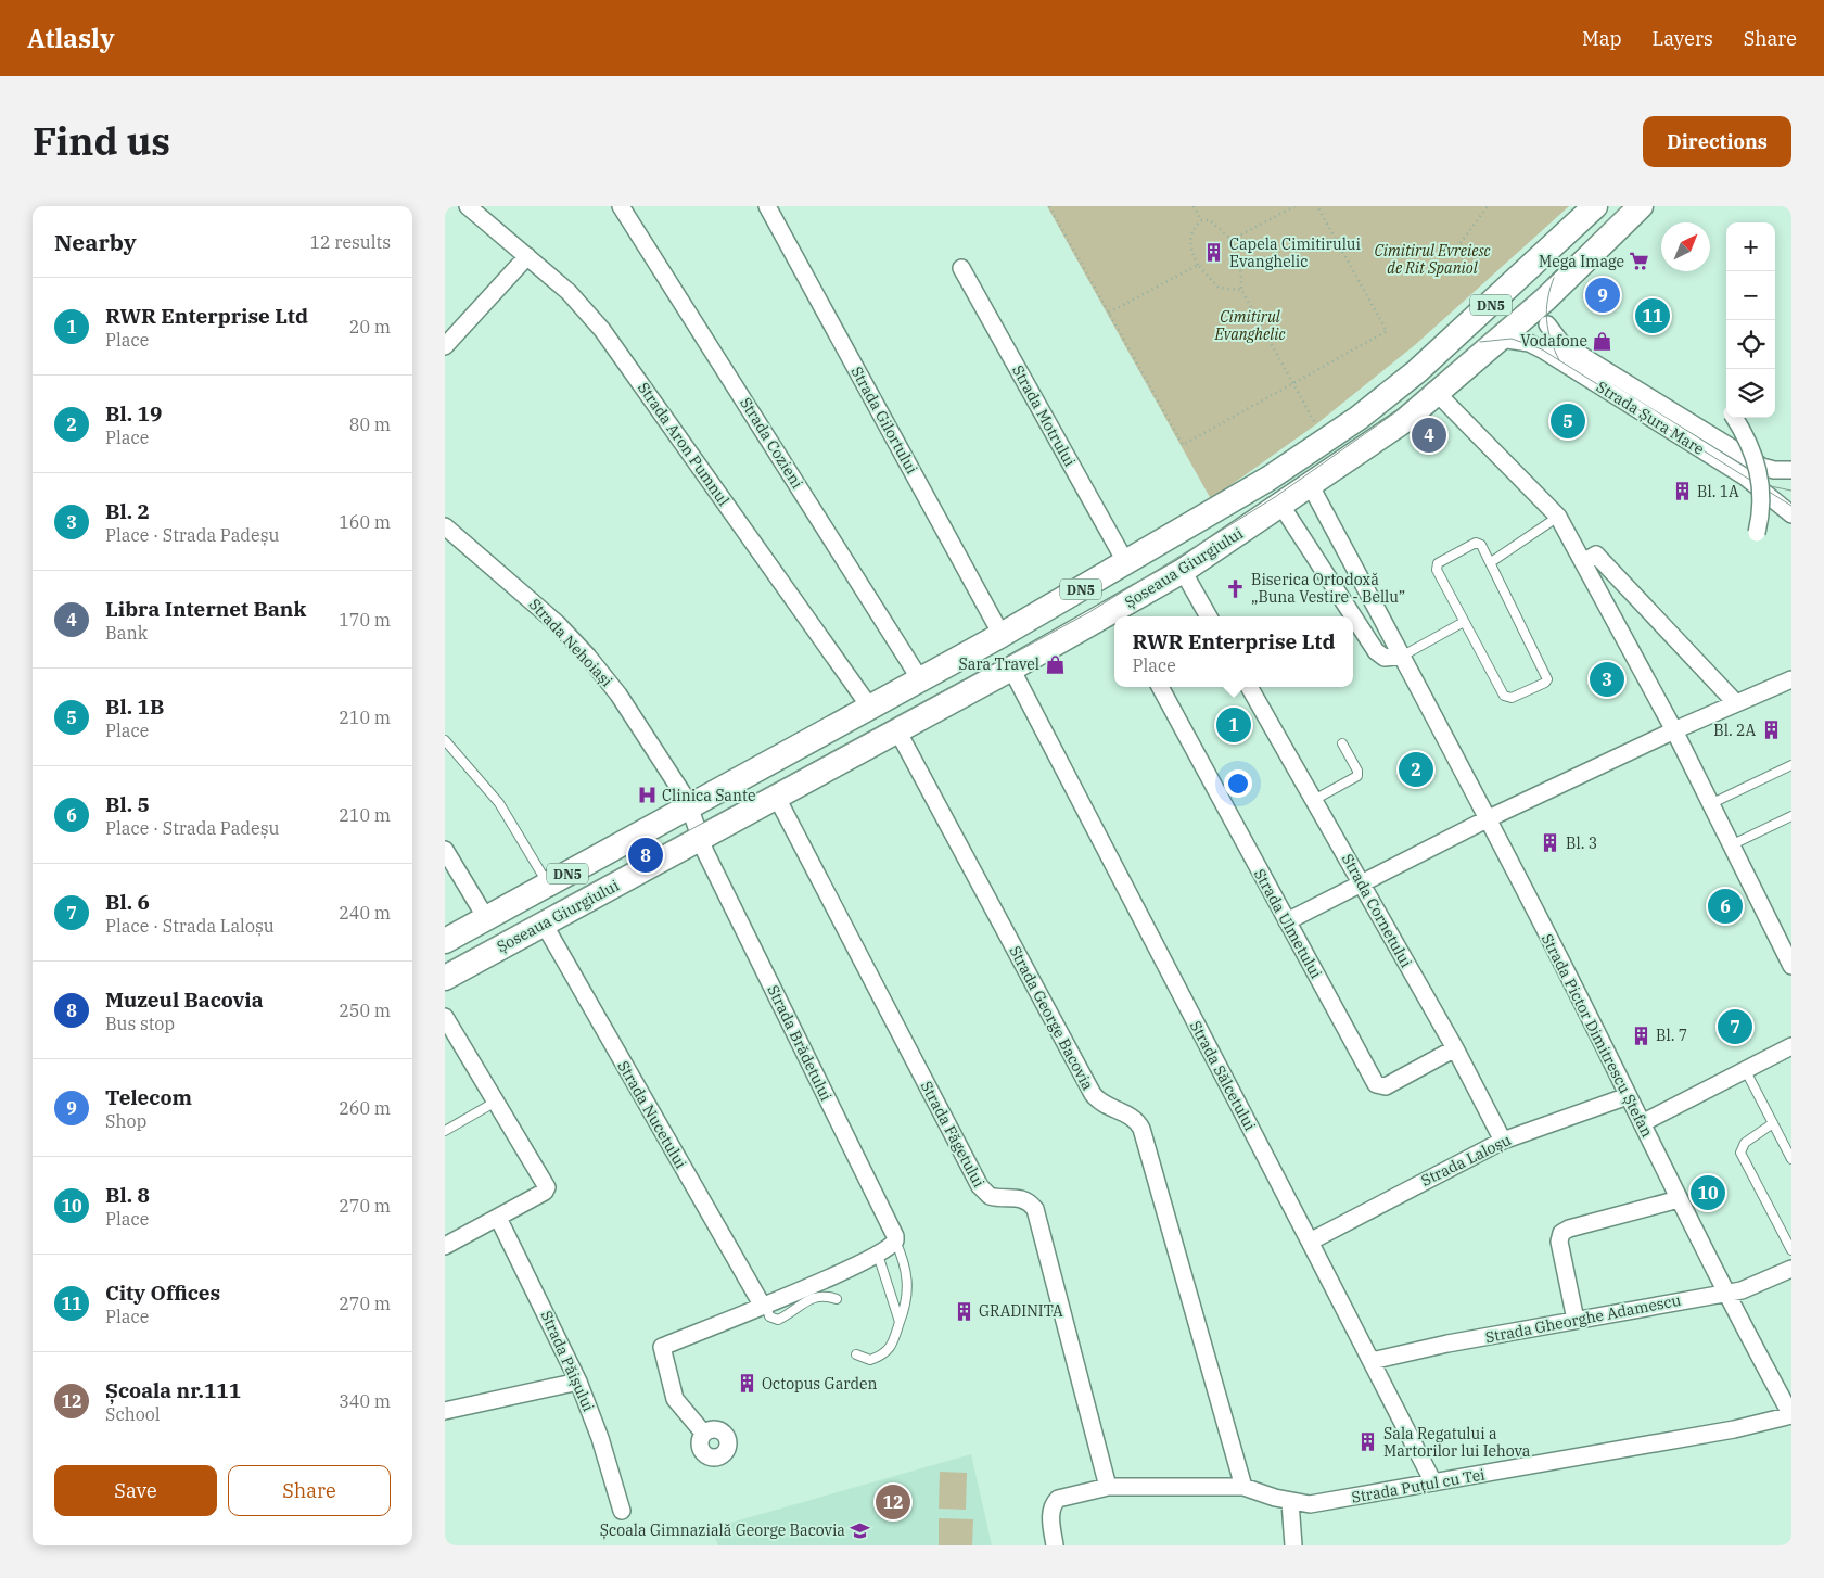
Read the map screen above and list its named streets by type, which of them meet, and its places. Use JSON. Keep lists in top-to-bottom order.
{
  "streets": {
    "main road": ["DN5", "Șoseaua Giurgiului"],
    "street": [
      "Strada Motrului",
      "Strada Șura Mare",
      "Strada Gilortului",
      "Strada Cozieni",
      "Strada Aron Pumnul",
      "Strada Nehoiași",
      "Strada Cornetului",
      "Strada Ulmetului",
      "Strada George Bacovia",
      "Strada Pictor Dimitrescu Ștefan",
      "Strada Brădetului",
      "Strada Sălcetului",
      "Strada Nucetului",
      "Strada Făgetului",
      "Strada Laloșu",
      "Strada Gheorghe Adamescu",
      "Strada Păișului",
      "Strada Puțul cu Tei"
    ]
  },
  "crossings": [
    ["Strada Motrului", "Șoseaua Giurgiului"],
    ["Strada Șura Mare", "Șoseaua Giurgiului"],
    ["Strada Gilortului", "Șoseaua Giurgiului"],
    ["Strada Cozieni", "Șoseaua Giurgiului"],
    ["Strada Aron Pumnul", "Șoseaua Giurgiului"],
    ["Șoseaua Giurgiului", "Strada Nehoiași"],
    ["Șoseaua Giurgiului", "Strada George Bacovia"],
    ["Șoseaua Giurgiului", "Strada Pictor Dimitrescu Ștefan"],
    ["Șoseaua Giurgiului", "Strada Brădetului"],
    ["Șoseaua Giurgiului", "Strada Sălcetului"],
    ["Șoseaua Giurgiului", "Strada Nucetului"],
    ["Șoseaua Giurgiului", "Strada Făgetului"],
    ["Strada Nehoiași", "Strada Brădetului"],
    ["Strada Cornetului", "Strada Ulmetului"],
    ["Strada Cornetului", "Strada Laloșu"],
    ["Strada George Bacovia", "Strada Puțul cu Tei"],
    ["Strada Pictor Dimitrescu Ștefan", "Strada Laloșu"],
    ["Strada Pictor Dimitrescu Ștefan", "Strada Gheorghe Adamescu"],
    ["Strada Pictor Dimitrescu Ștefan", "Strada Puțul cu Tei"],
    ["Strada Sălcetului", "Strada Laloșu"],
    ["Strada Sălcetului", "Strada Gheorghe Adamescu"],
    ["Strada Sălcetului", "Strada Puțul cu Tei"],
    ["Strada Făgetului", "Strada Puțul cu Tei"]
  ],
  "parks": ["Cimitirul Evreiesc de Rit Spaniol", "Cimitirul Evanghelic"],
  "places": {
    "building": [
      "Capela Cimitirului Evanghelic",
      "Bl. 1A",
      "Bl. 2A",
      "Bl. 3",
      "Bl. 7",
      "GRADINITA",
      "Octopus Garden",
      "Sala Regatului a Martorilor lui Iehova"
    ],
    "supermarket": ["Mega Image"],
    "shop": ["Vodafone", "Sara Travel"],
    "church": ["Biserica Ortodoxă „Buna Vestire - Bellu”"],
    "hospital": ["Clinica Sante"],
    "school or university": ["Școala Gimnazială George Bacovia"]
  },
  "north": "top right",
  "page": {
    "header": "Atlasly",
    "nav": ["Map", "Layers", "Share"],
    "title": "Find us",
    "buttons": [
      "Directions",
      ["Save", "Share"]
    ],
    "heading": ["Nearby", "12 results"],
    "map_buttons": ["+", "−"],
    "pins": [
      "9",
      "11",
      "5",
      "4",
      "3",
      "1",
      "2",
      "8",
      "6",
      "7",
      "10",
      "12"
    ],
    "list": [
      {
        "mark": "1",
        "name": "RWR Enterprise Ltd",
        "note": "Place",
        "value": "20 m"
      },
      {
        "mark": "2",
        "name": "Bl. 19",
        "note": "Place",
        "value": "80 m"
      },
      {
        "mark": "3",
        "name": "Bl. 2",
        "note": "Place · Strada Padeșu",
        "value": "160 m"
      },
      {
        "mark": "4",
        "name": "Libra Internet Bank",
        "note": "Bank",
        "value": "170 m"
      },
      {
        "mark": "5",
        "name": "Bl. 1B",
        "note": "Place",
        "value": "210 m"
      },
      {
        "mark": "6",
        "name": "Bl. 5",
        "note": "Place · Strada Padeșu",
        "value": "210 m"
      },
      {
        "mark": "7",
        "name": "Bl. 6",
        "note": "Place · Strada Laloșu",
        "value": "240 m"
      },
      {
        "mark": "8",
        "name": "Muzeul Bacovia",
        "note": "Bus stop",
        "value": "250 m"
      },
      {
        "mark": "9",
        "name": "Telecom",
        "note": "Shop",
        "value": "260 m"
      },
      {
        "mark": "10",
        "name": "Bl. 8",
        "note": "Place",
        "value": "270 m"
      },
      {
        "mark": "11",
        "name": "City Offices",
        "note": "Place",
        "value": "270 m"
      },
      {
        "mark": "12",
        "name": "Școala nr.111",
        "note": "School",
        "value": "340 m"
      }
    ],
    "popup": ["RWR Enterprise Ltd", "Place"]
  }
}
